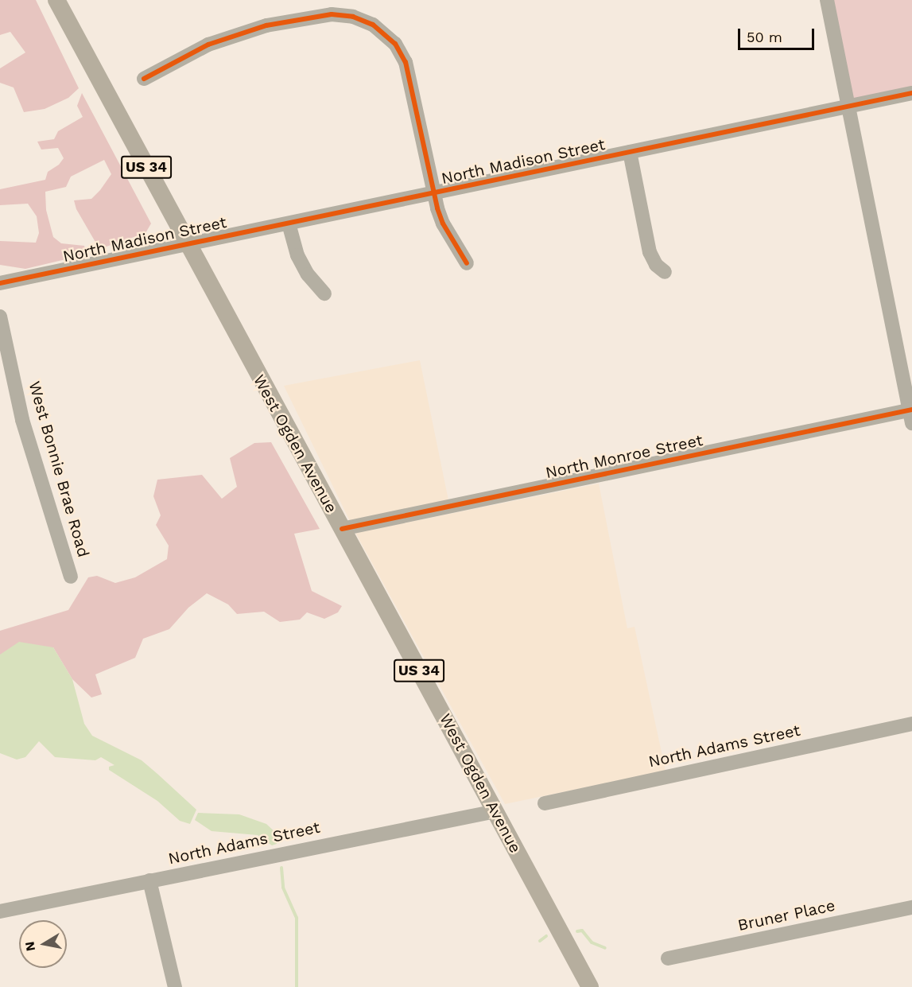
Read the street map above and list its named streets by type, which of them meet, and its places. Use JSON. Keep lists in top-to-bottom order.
{
  "streets": {
    "main road": ["US 34", "West Ogden Avenue"],
    "street": [
      "North Madison Street",
      "North Monroe Street",
      "West Bonnie Brae Road",
      "North Adams Street",
      "Bruner Place"
    ]
  },
  "crossings": [
    ["North Madison Street", "West Ogden Avenue"],
    ["West Ogden Avenue", "North Monroe Street"],
    ["West Ogden Avenue", "North Adams Street"]
  ],
  "scale_bar": "50 m",
  "north": "left"
}
